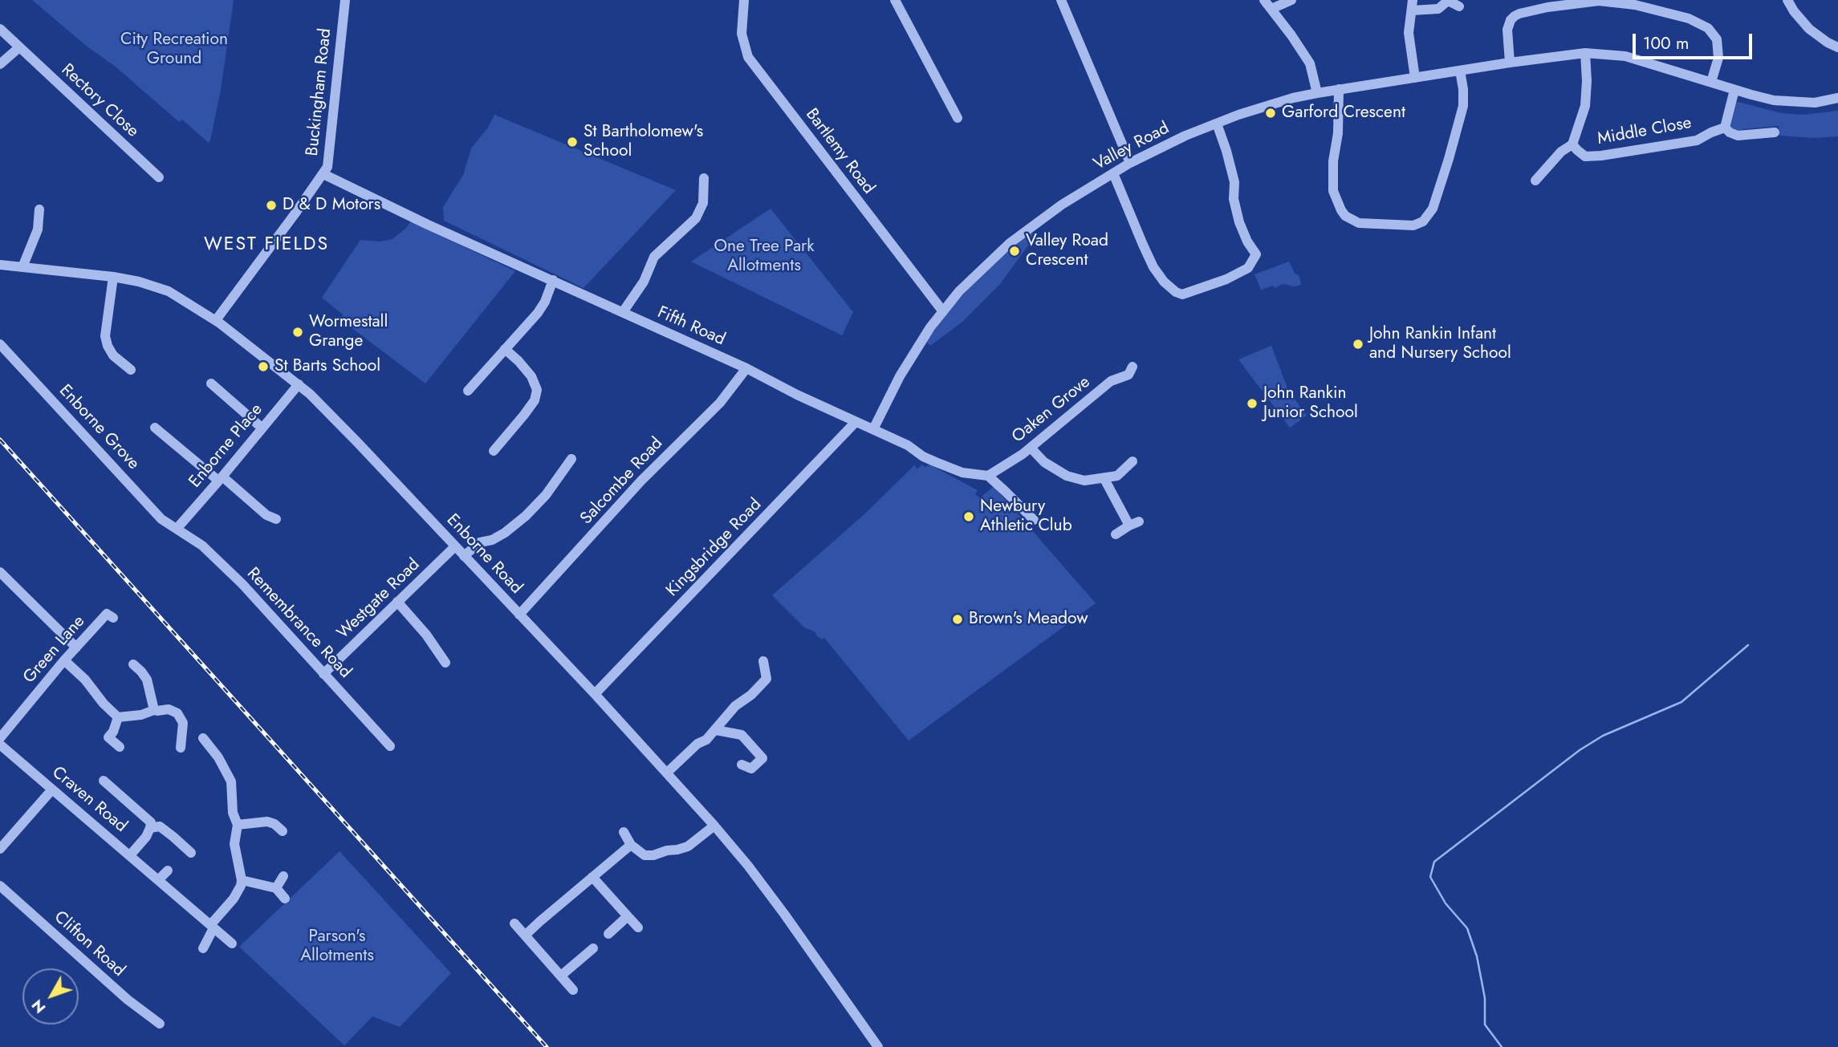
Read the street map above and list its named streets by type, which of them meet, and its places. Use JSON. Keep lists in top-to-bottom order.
{
  "streets": {
    "street": [
      "Buckingham Road",
      "Rectory Close",
      "Middle Close",
      "Valley Road",
      "Bartlemy Road",
      "Fifth Road",
      "Oaken Grove",
      "Enborne Grove",
      "Enborne Place",
      "Salcombe Road",
      "Kingsbridge Road",
      "Enborne Road",
      "Westgate Road",
      "Remembrance Road",
      "Green Lane",
      "Craven Road",
      "Clifton Road"
    ]
  },
  "crossings": [
    ["Buckingham Road", "Fifth Road"],
    ["Buckingham Road", "Enborne Road"],
    ["Middle Close", "Valley Road"],
    ["Valley Road", "Bartlemy Road"],
    ["Valley Road", "Fifth Road"],
    ["Fifth Road", "Oaken Grove"],
    ["Fifth Road", "Salcombe Road"],
    ["Fifth Road", "Kingsbridge Road"],
    ["Enborne Grove", "Enborne Place"],
    ["Enborne Grove", "Remembrance Road"],
    ["Enborne Place", "Enborne Road"],
    ["Enborne Place", "Remembrance Road"],
    ["Salcombe Road", "Enborne Road"],
    ["Kingsbridge Road", "Enborne Road"],
    ["Enborne Road", "Westgate Road"],
    ["Westgate Road", "Remembrance Road"]
  ],
  "districts": ["WEST FIELDS"],
  "parks": ["City Recreation Ground", "One Tree Park Allotments", "Parson's Allotments"],
  "places": [
    "Garford Crescent",
    "St Bartholomew's School",
    "D & D Motors",
    "Valley Road Crescent",
    "Wormestall Grange",
    "John Rankin Infant and Nursery School",
    "St Barts School",
    "John Rankin Junior School",
    "Newbury Athletic Club",
    "Brown's Meadow"
  ],
  "scale_bar": "100 m",
  "north": "bottom left"
}
